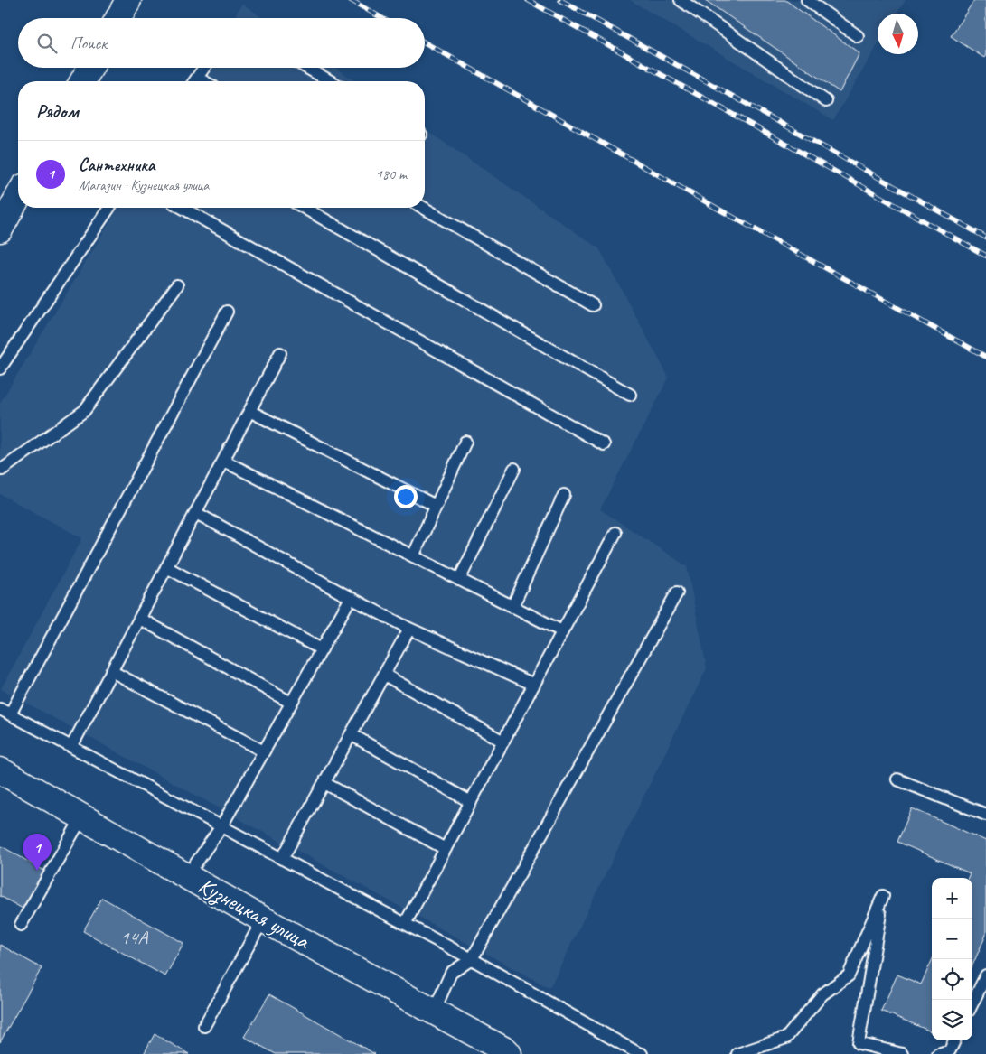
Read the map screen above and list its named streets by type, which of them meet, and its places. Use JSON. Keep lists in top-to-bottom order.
{
  "streets": {
    "main road": ["Кузнецкая улица"]
  },
  "house_numbers": ["14А"],
  "north": "bottom",
  "page": {
    "search": "Поиск",
    "heading": "Рядом",
    "list": [
      {
        "mark": "1",
        "name": "Сантехника",
        "note": "Магазин · Кузнецкая улица",
        "value": "180 m"
      }
    ],
    "pins": "1",
    "map_buttons": ["+", "−"]
  }
}
